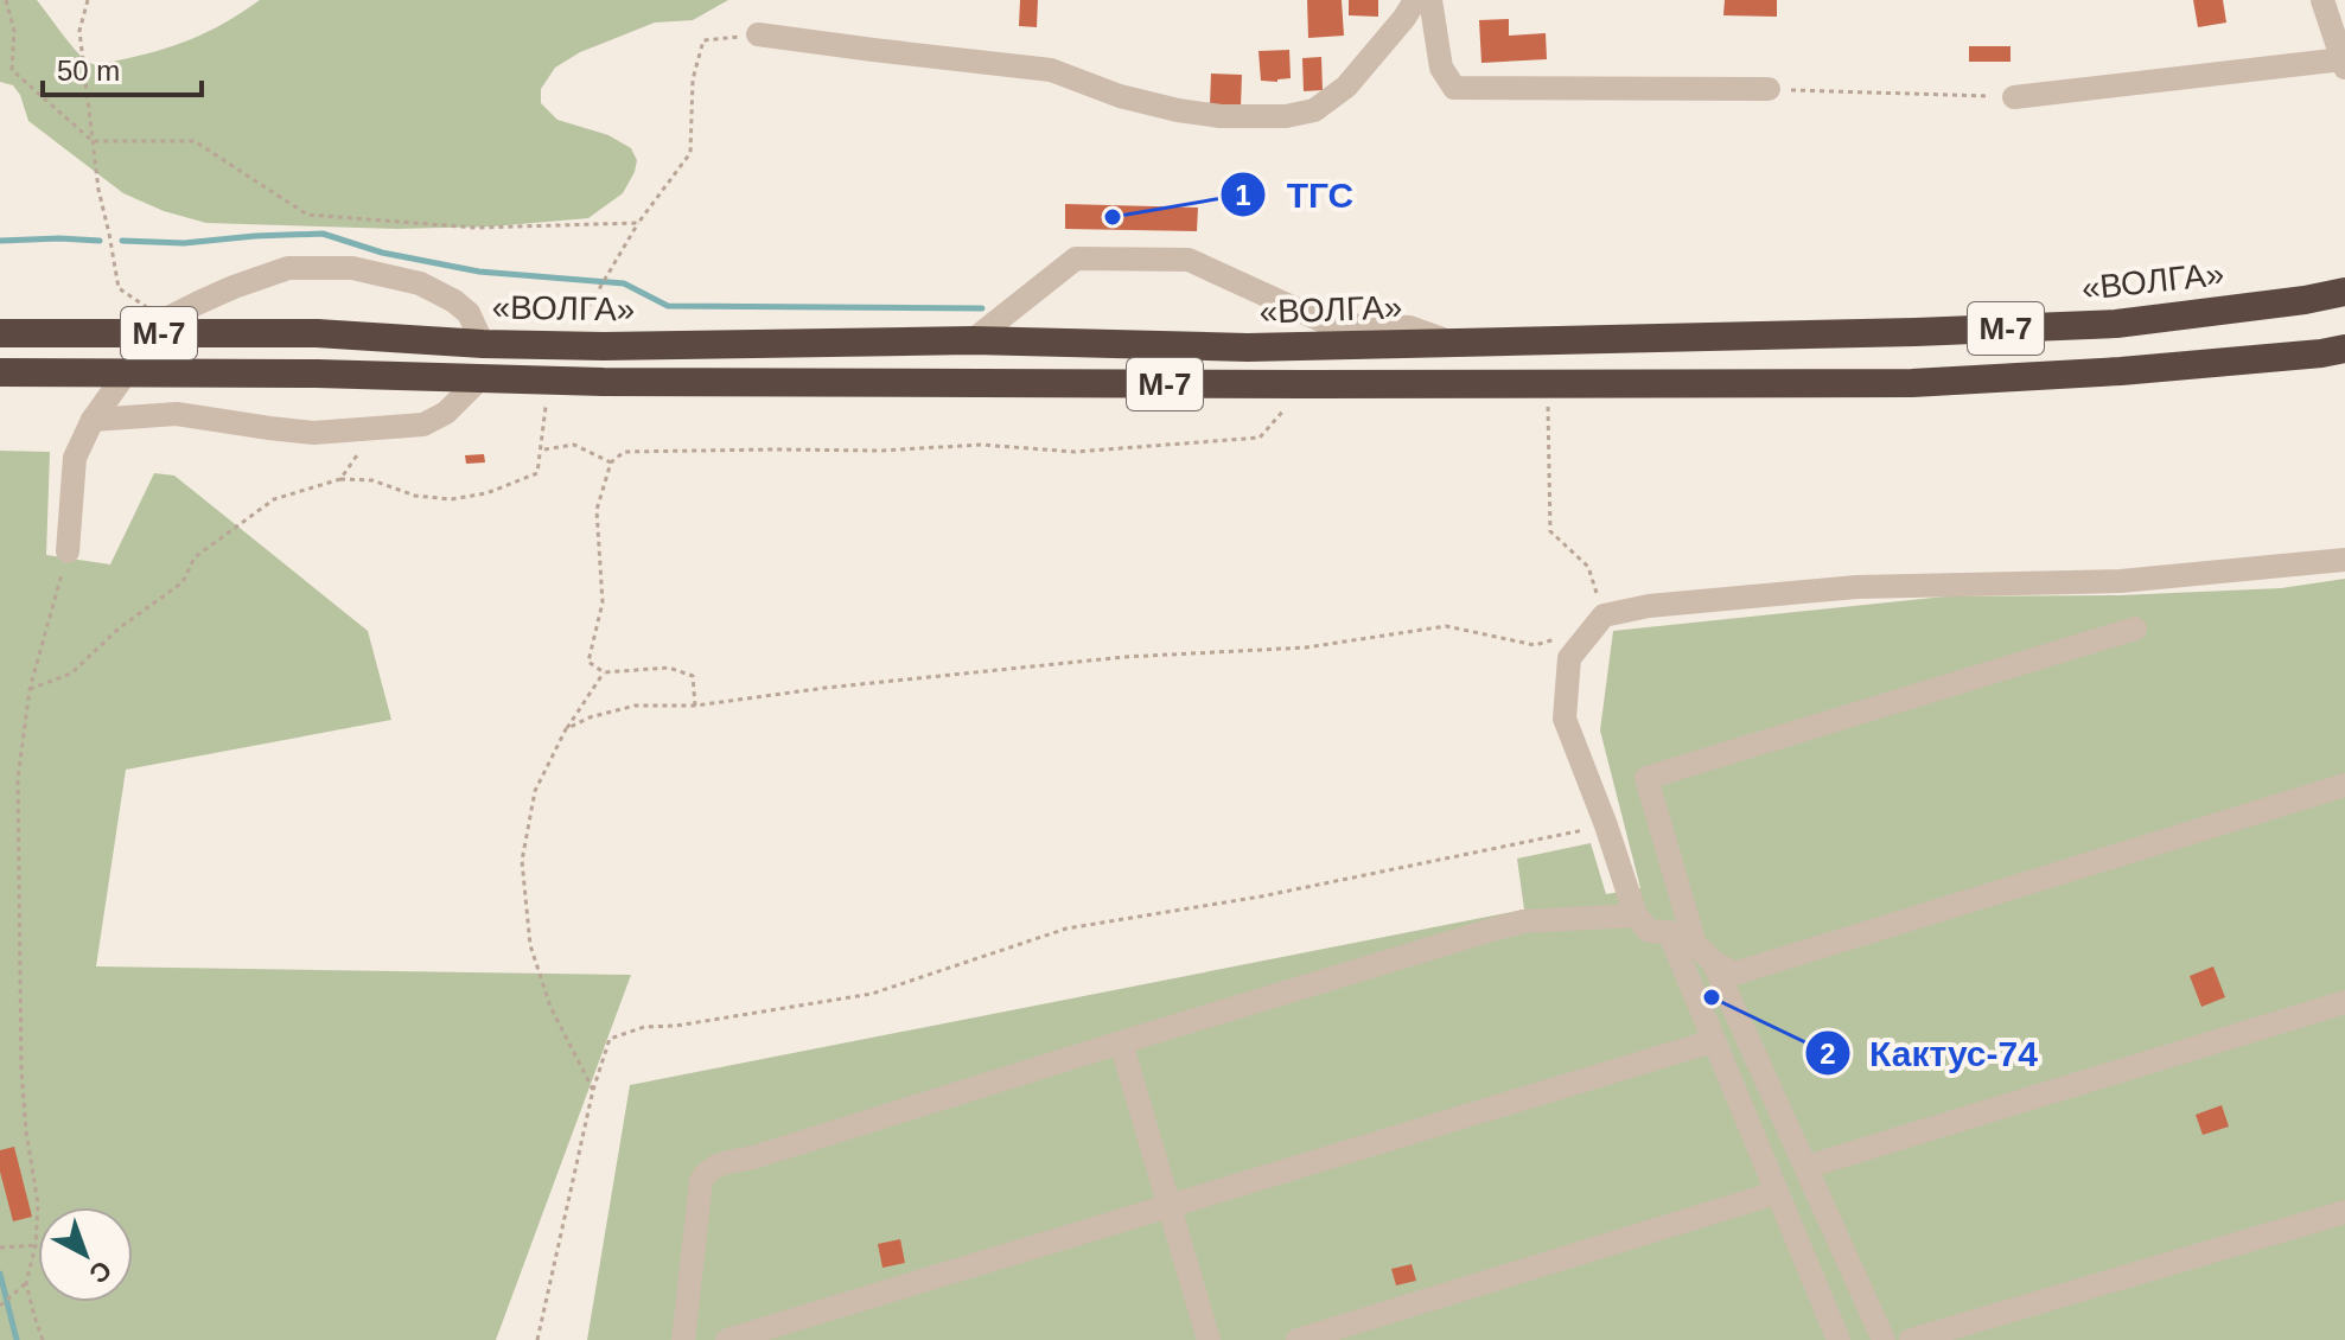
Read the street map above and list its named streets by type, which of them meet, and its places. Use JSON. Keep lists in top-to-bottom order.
{
  "streets": {
    "highway": ["«ВОЛГА»", "М-7"]
  },
  "places": ["ТГС", "Кактус-74"],
  "scale_bar": "50 m",
  "north": "bottom right"
}
